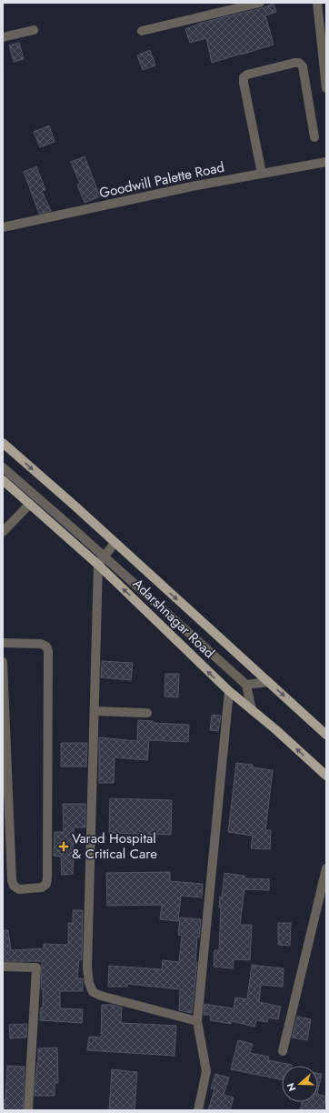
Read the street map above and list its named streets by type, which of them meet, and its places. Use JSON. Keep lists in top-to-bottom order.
{
  "streets": {
    "main road": ["Adarshnagar Road"],
    "street": ["Goodwill Palette Road"]
  },
  "places": {
    "health": ["Varad Hospital & Critical Care"]
  },
  "north": "left"
}
